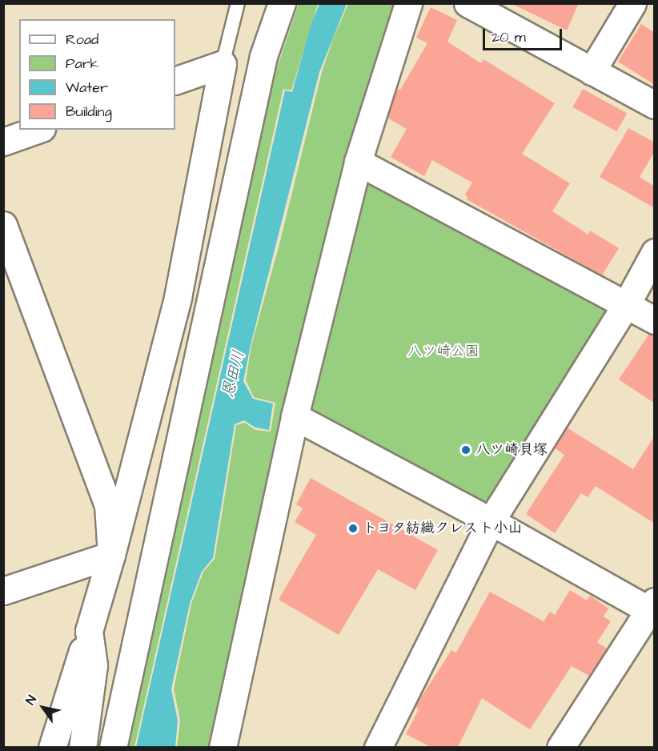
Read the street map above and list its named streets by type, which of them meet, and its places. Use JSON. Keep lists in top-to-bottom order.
{
  "water": ["恩田川"],
  "parks": ["八ツ崎公園"],
  "places": ["八ツ崎貝塚", "トヨタ紡織クレスト小山"],
  "legend": [
    "Road",
    "Park",
    "Water",
    "Building"
  ],
  "scale_bar": "20 m",
  "north": "top left"
}
